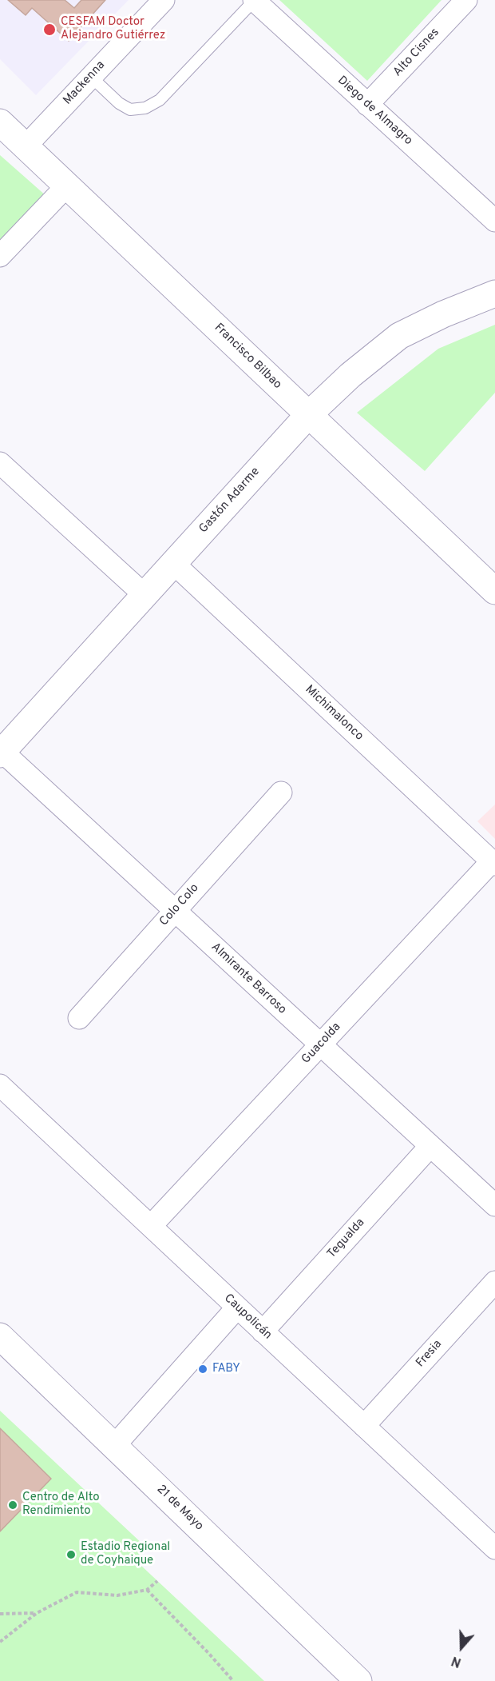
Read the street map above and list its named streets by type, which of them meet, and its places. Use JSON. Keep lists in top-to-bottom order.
{
  "streets": {
    "street": [
      "Alto Cisnes",
      "Mackenna",
      "Diego de Almagro",
      "Francisco Bilbao",
      "Gastón Adarme",
      "Michimalonco",
      "Colo Colo",
      "Almirante Barroso",
      "Guacolda",
      "Tegualda",
      "Caupolicán",
      "Fresia",
      "21 de Mayo"
    ]
  },
  "crossings": [
    ["Alto Cisnes", "Diego de Almagro"],
    ["Mackenna", "Francisco Bilbao"],
    ["Francisco Bilbao", "Gastón Adarme"],
    ["Gastón Adarme", "Michimalonco"],
    ["Gastón Adarme", "Almirante Barroso"],
    ["Michimalonco", "Guacolda"],
    ["Colo Colo", "Almirante Barroso"],
    ["Almirante Barroso", "Guacolda"],
    ["Almirante Barroso", "Tegualda"],
    ["Guacolda", "Caupolicán"],
    ["Tegualda", "Caupolicán"],
    ["Caupolicán", "Fresia"]
  ],
  "places": [
    "CESFAM Doctor Alejandro Gutiérrez",
    "FABY",
    "Centro de Alto Rendimiento",
    "Estadio Regional de Coyhaique"
  ],
  "north": "bottom"
}
